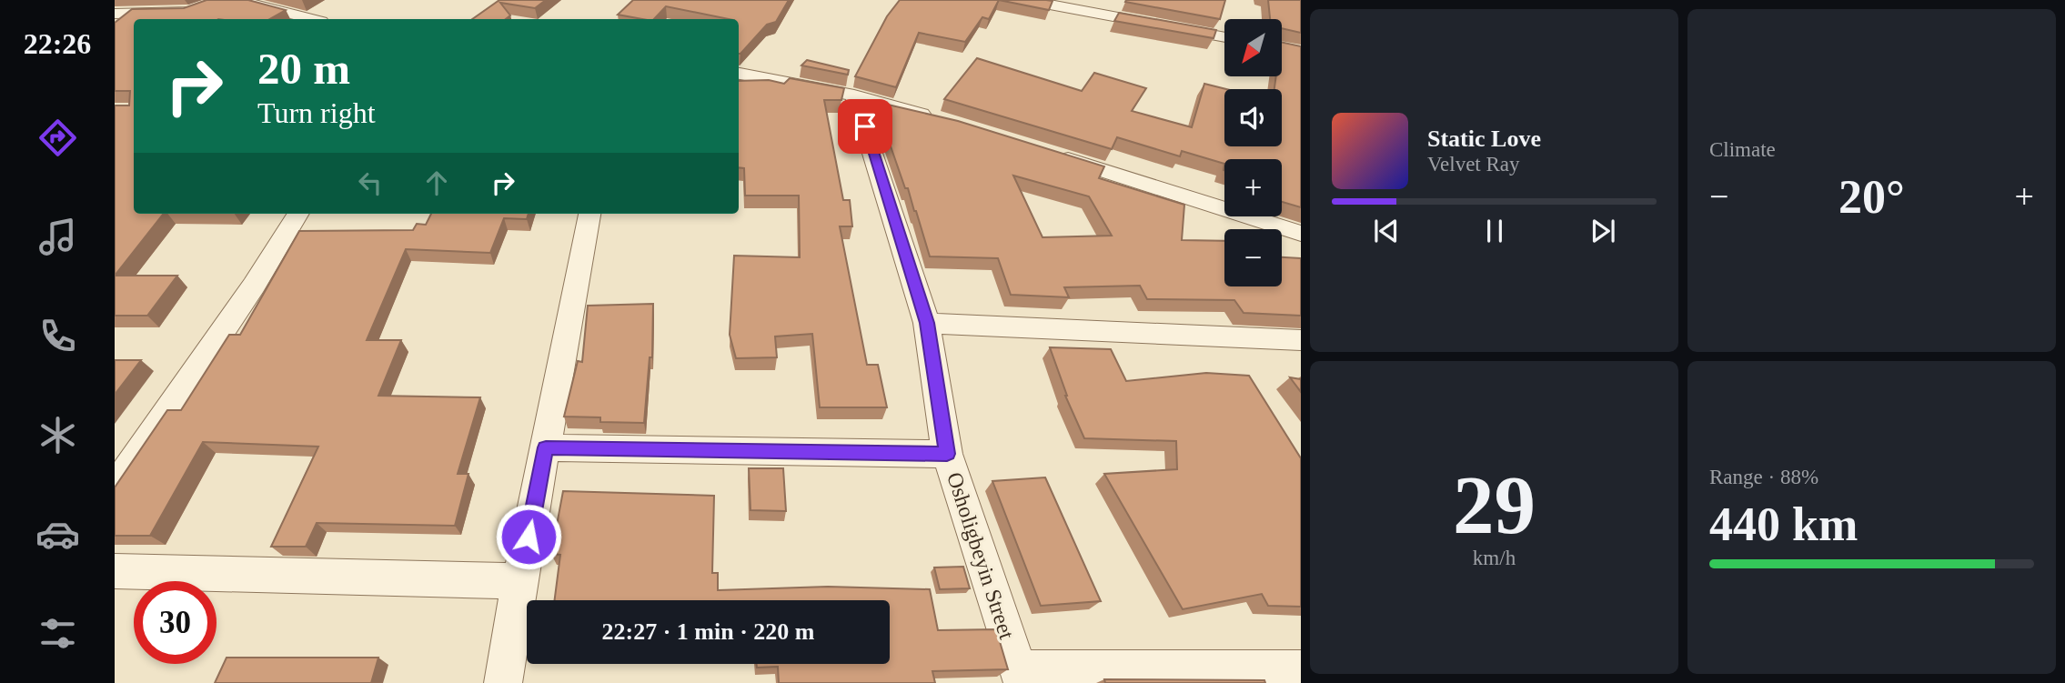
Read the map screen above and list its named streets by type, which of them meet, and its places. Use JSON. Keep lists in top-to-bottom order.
{
  "streets": {
    "street": ["Osholigbeyin Street"]
  },
  "north": "bottom left",
  "page": {
    "tabs": "22:26",
    "tile": [
      "Climate",
      ["29", "km/h"],
      ["Range · 88%", "440 km"]
    ],
    "map_buttons": ["+", "−"],
    "turn": ["20 m", "Turn right"],
    "song": ["Static Love", "Velvet Ray"],
    "heat": ["−", "20°", "+"],
    "limit": "30",
    "trip": "22:27 · 1 min · 220 m"
  }
}
